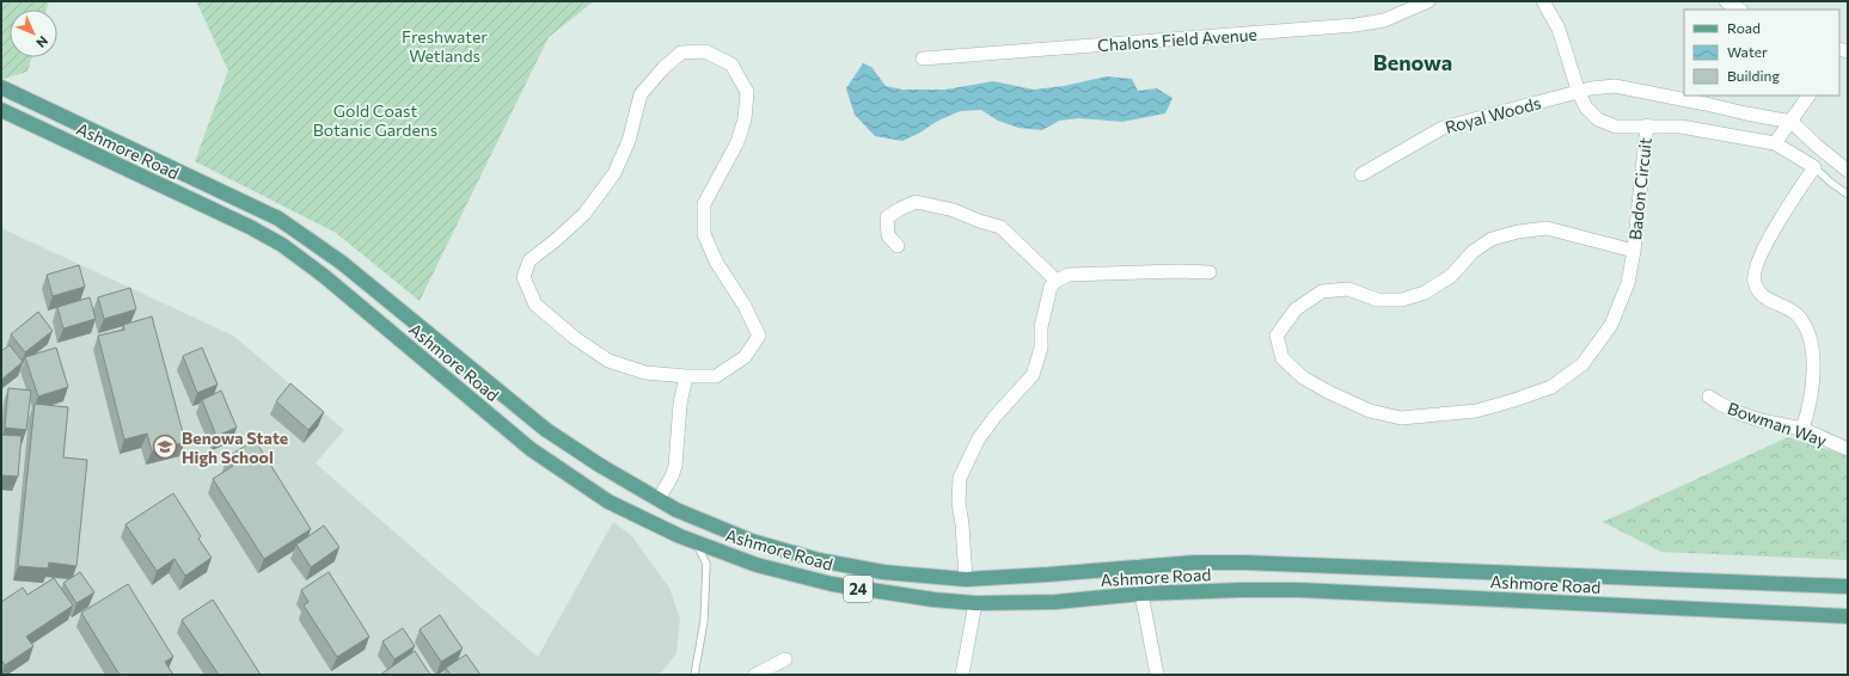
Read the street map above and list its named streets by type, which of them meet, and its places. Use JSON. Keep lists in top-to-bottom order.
{
  "streets": {
    "main road": ["Ashmore Road", "24"],
    "street": [
      "Chalons Field Avenue",
      "Royal Woods",
      "Badon Circuit",
      "Bowman Way"
    ]
  },
  "districts": ["Benowa"],
  "parks": ["Freshwater Wetlands", "Gold Coast Botanic Gardens"],
  "places": {
    "school or university": ["Benowa State High School"]
  },
  "legend": ["Road", "Water", "Building"],
  "north": "bottom right"
}
